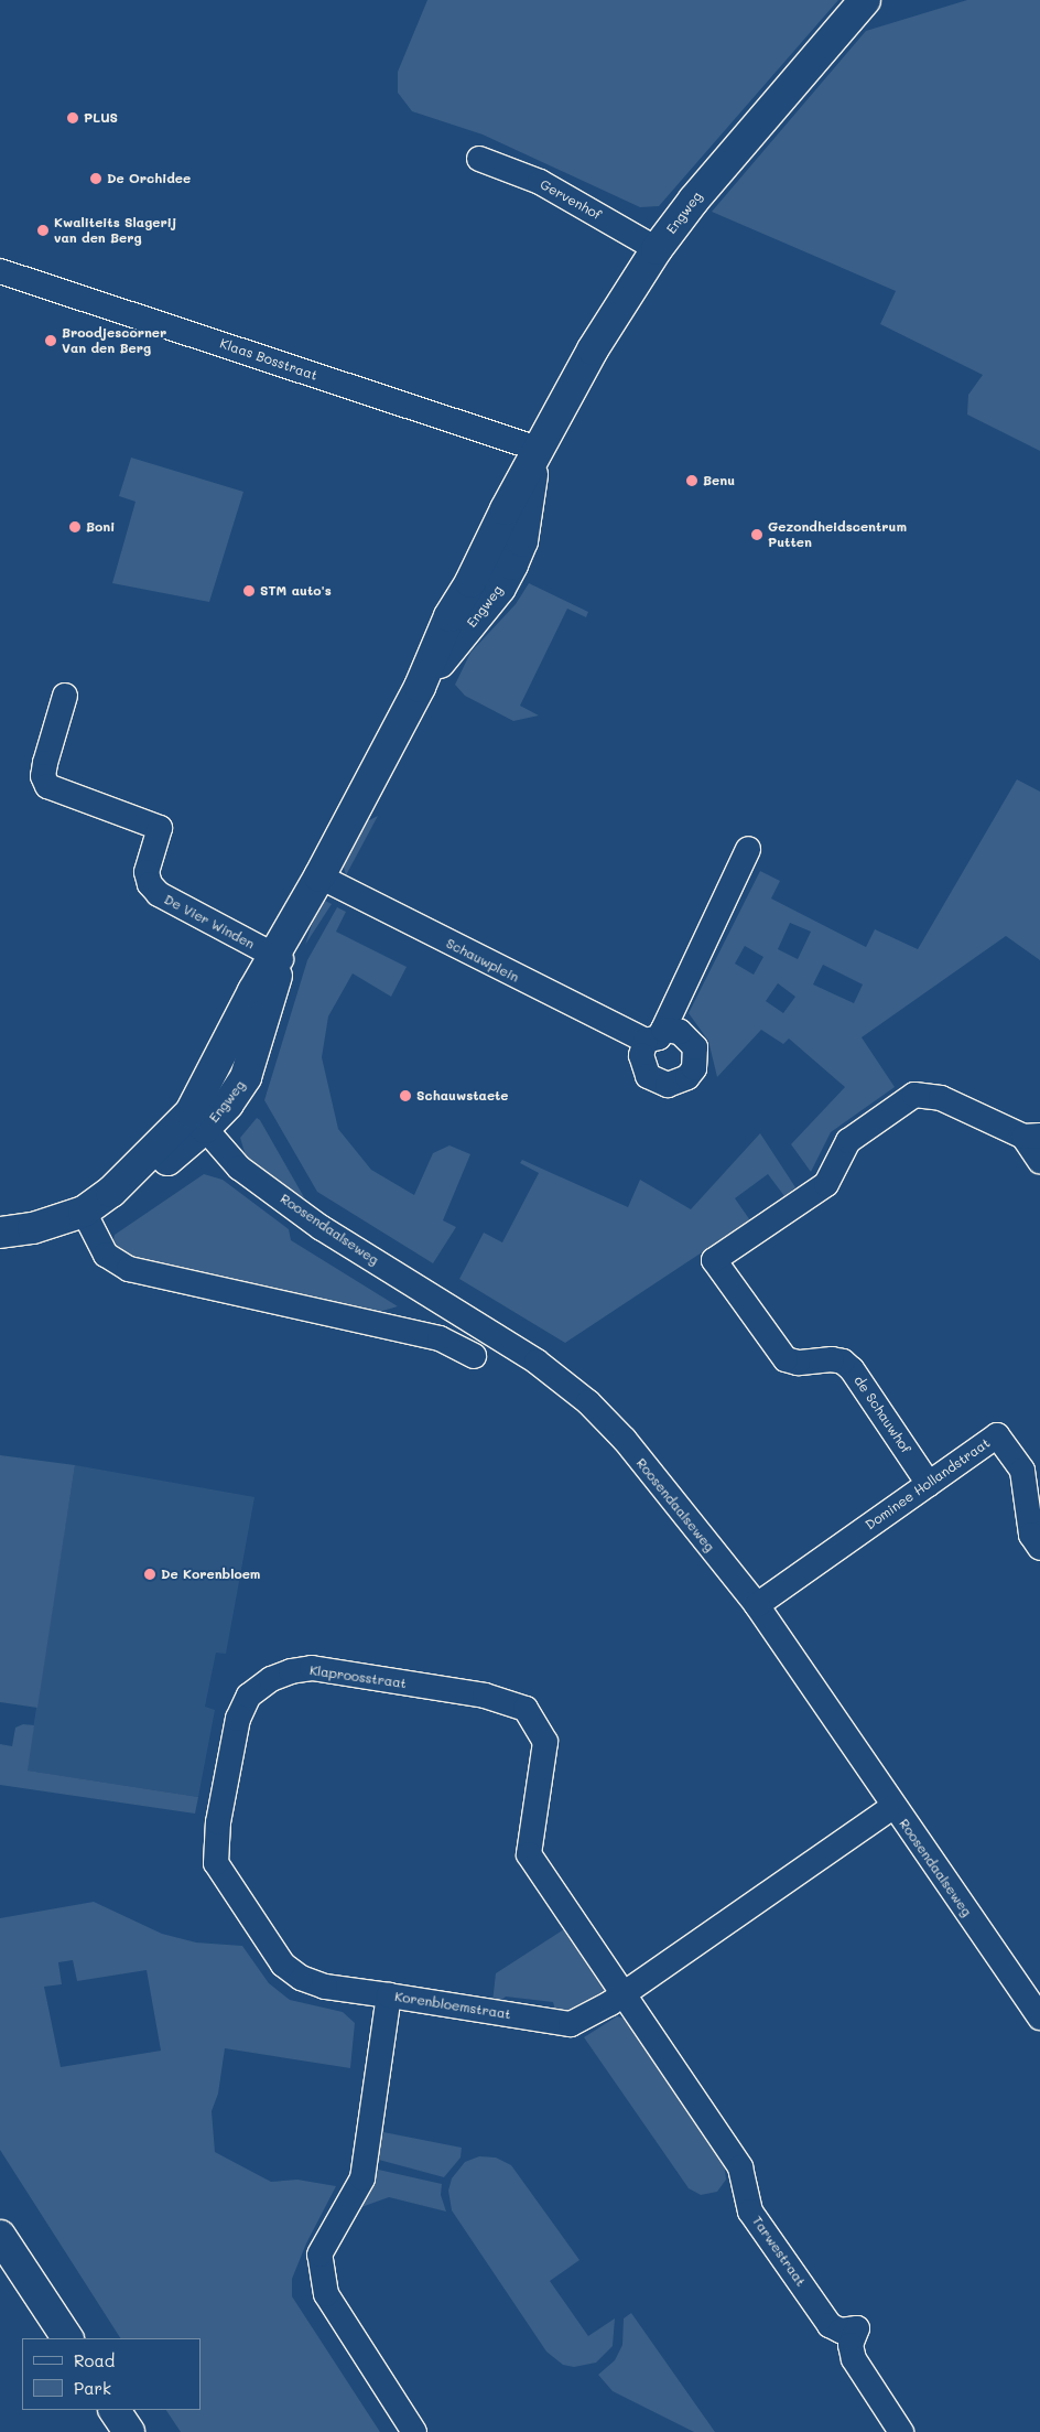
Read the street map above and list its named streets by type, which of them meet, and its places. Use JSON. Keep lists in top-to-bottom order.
{
  "streets": {
    "street": [
      "Gervenhof",
      "Engweg",
      "Klaas Bosstraat",
      "De Vier Winden",
      "Schauwplein",
      "Roosendaalseweg",
      "de Schauwhof",
      "Dominee Hollandstraat",
      "Klaproosstraat",
      "Korenbloemstraat",
      "Tarwestraat"
    ]
  },
  "crossings": [
    ["Gervenhof", "Engweg"],
    ["Engweg", "Klaas Bosstraat"],
    ["Engweg", "De Vier Winden"],
    ["Engweg", "Schauwplein"],
    ["Engweg", "Roosendaalseweg"],
    ["Roosendaalseweg", "Dominee Hollandstraat"],
    ["Roosendaalseweg", "Korenbloemstraat"],
    ["de Schauwhof", "Dominee Hollandstraat"],
    ["Klaproosstraat", "Korenbloemstraat"],
    ["Klaproosstraat", "Tarwestraat"],
    ["Korenbloemstraat", "Tarwestraat"]
  ],
  "places": [
    "PLUS",
    "De Orchidee",
    "Kwaliteits Slagerij van den Berg",
    "Broodjescorner Van den Berg",
    "Benu",
    "Boni",
    "Gezondheidscentrum Putten",
    "STM auto's",
    "Schauwstaete",
    "De Korenbloem"
  ],
  "legend": ["Road", "Park"]
}
